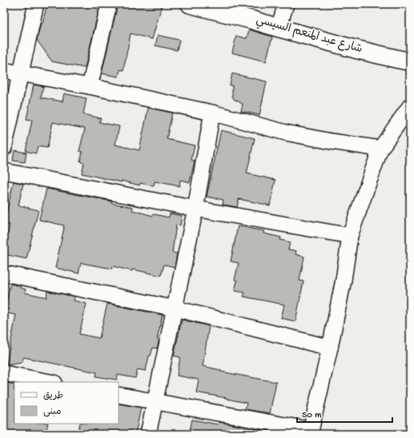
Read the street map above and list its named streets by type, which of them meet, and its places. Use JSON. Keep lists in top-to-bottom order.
{
  "streets": {
    "street": ["شارع عبد المنعم السيسي"]
  },
  "legend": ["طريق", "مبنى"],
  "scale_bar": "50 m"
}
